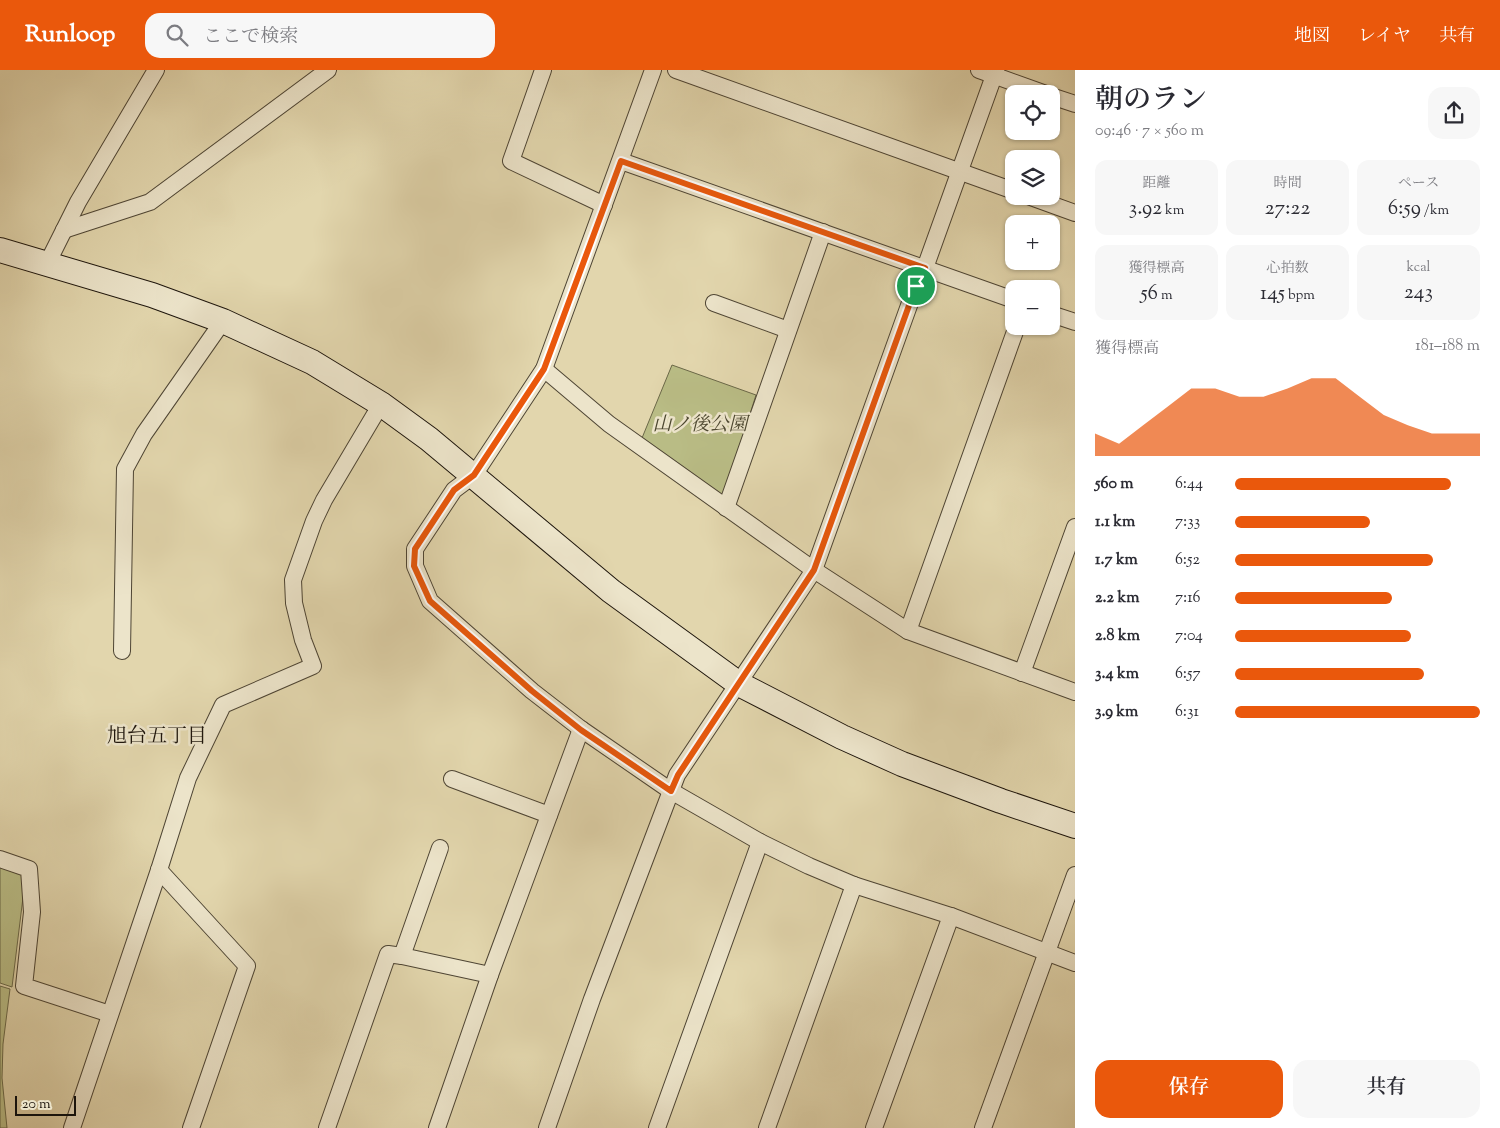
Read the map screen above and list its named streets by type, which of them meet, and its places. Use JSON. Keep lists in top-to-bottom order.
{
  "districts": ["旭台五丁目"],
  "parks": ["山ノ後公園"],
  "scale_bar": "20 m",
  "page": {
    "header": "Runloop",
    "search": "ここで検索",
    "nav": ["地図", "レイヤ", "共有"],
    "heading": ["朝のラン", "09:46 · 7 × 560 m"],
    "map_buttons": ["+", "−"],
    "stats": [
      ["距離", "3.92 km"],
      ["時間", "27:22"],
      ["ペース", "6:59 /km"],
      ["獲得標高", "56 m"],
      ["心拍数", "145 bpm"],
      ["kcal", "243"]
    ],
    "chart": ["獲得標高", "181–188 m"],
    "list": [
      {
        "name": "560 m",
        "note": "6:44"
      },
      {
        "name": "1.1 km",
        "note": "7:33"
      },
      {
        "name": "1.7 km",
        "note": "6:52"
      },
      {
        "name": "2.2 km",
        "note": "7:16"
      },
      {
        "name": "2.8 km",
        "note": "7:04"
      },
      {
        "name": "3.4 km",
        "note": "6:57"
      },
      {
        "name": "3.9 km",
        "note": "6:31"
      }
    ],
    "buttons": ["保存", "共有"],
    "scale": "20 m"
  }
}
